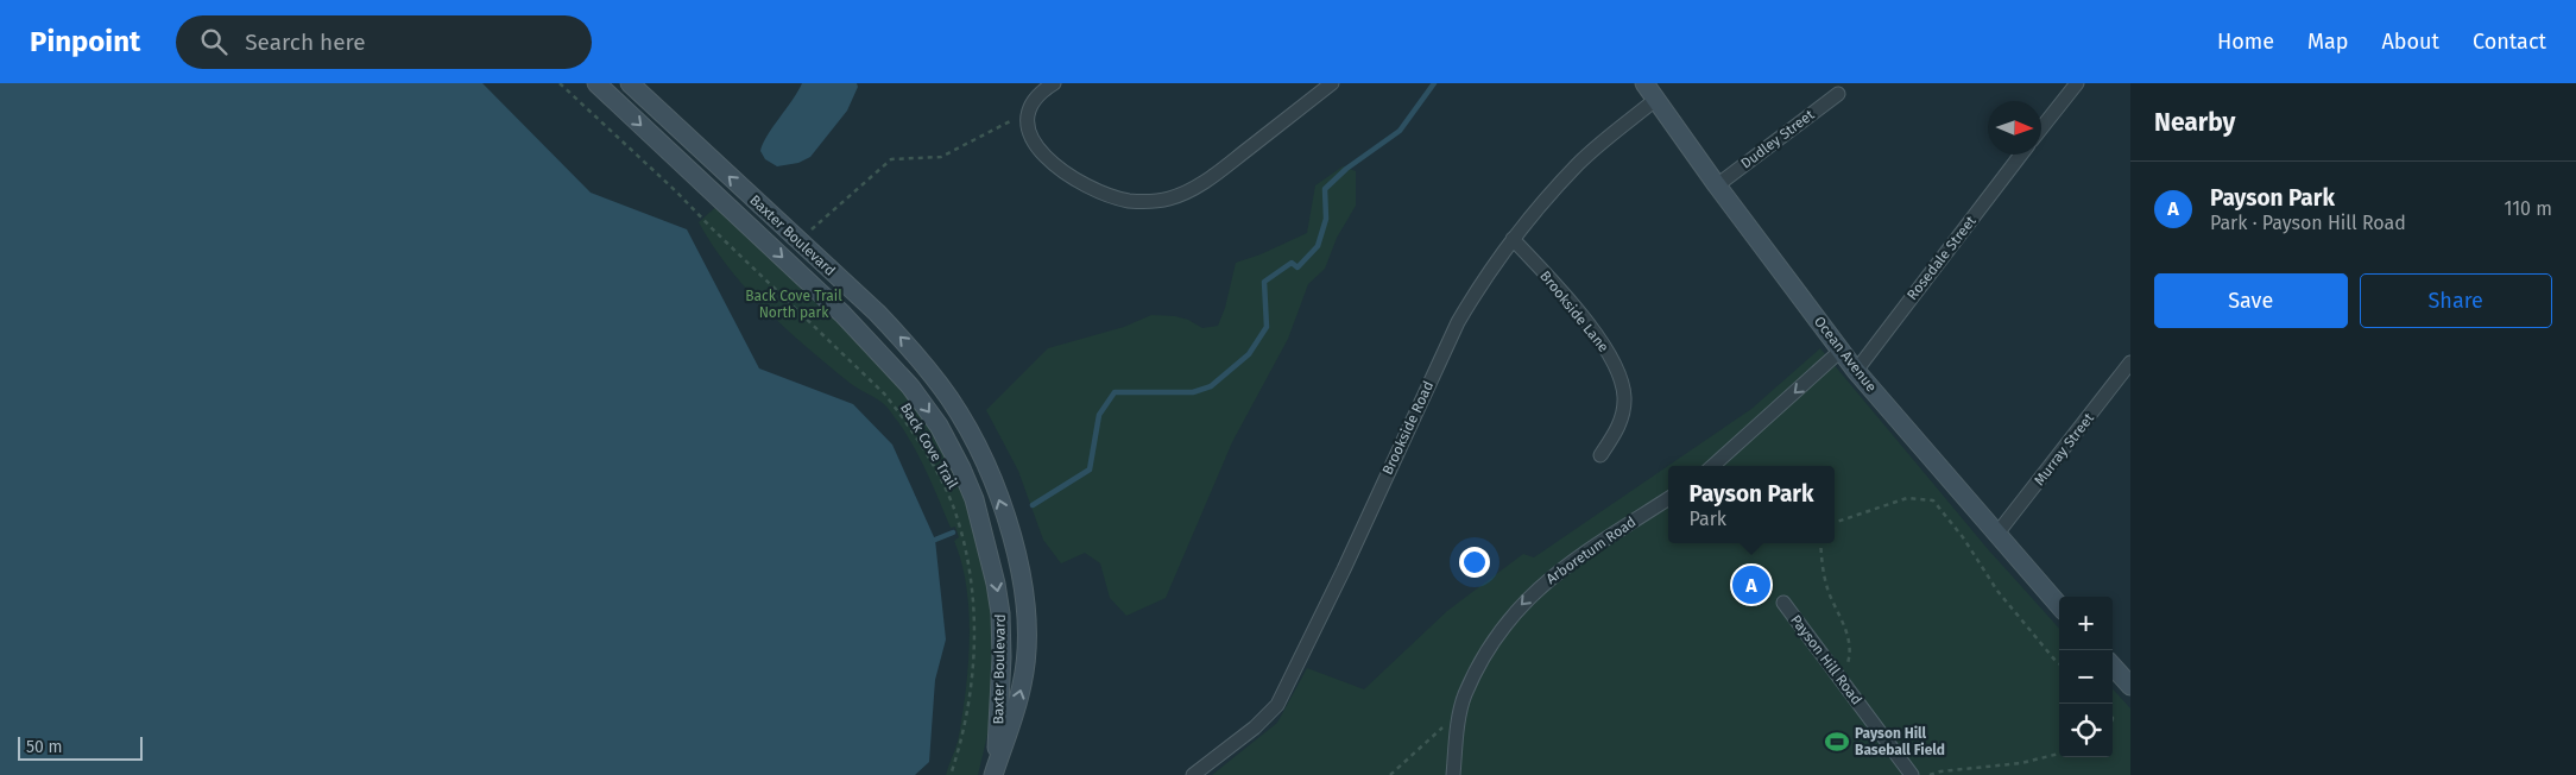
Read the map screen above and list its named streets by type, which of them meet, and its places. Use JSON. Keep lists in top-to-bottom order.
{
  "streets": {
    "street": [
      "Dudley Street",
      "Baxter Boulevard",
      "Rosedale Street",
      "Brookside Lane",
      "Ocean Avenue",
      "Brookside Road",
      "Murray Street",
      "Arboretum Road",
      "Payson Hill Road"
    ],
    "path": ["Back Cove Trail"]
  },
  "crossings": [
    ["Dudley Street", "Ocean Avenue"],
    ["Rosedale Street", "Ocean Avenue"],
    ["Brookside Lane", "Brookside Road"],
    ["Ocean Avenue", "Brookside Road"],
    ["Ocean Avenue", "Murray Street"]
  ],
  "one_way": ["Arboretum Road"],
  "parks": ["Back Cove Trail North park"],
  "places": {
    "sports": ["Payson Hill Baseball Field"]
  },
  "scale_bar": "50 m",
  "north": "right",
  "page": {
    "header": "Pinpoint",
    "search": "Search here",
    "nav": [
      "Home",
      "Map",
      "About",
      "Contact"
    ],
    "heading": "Nearby",
    "list": [
      {
        "mark": "A",
        "name": "Payson Park",
        "note": "Park · Payson Hill Road",
        "value": "110 m"
      }
    ],
    "buttons": ["Save", "Share"],
    "popup": ["Payson Park", "Park"],
    "pins": "A",
    "map_buttons": ["+", "−"],
    "scale": "50 m"
  }
}
